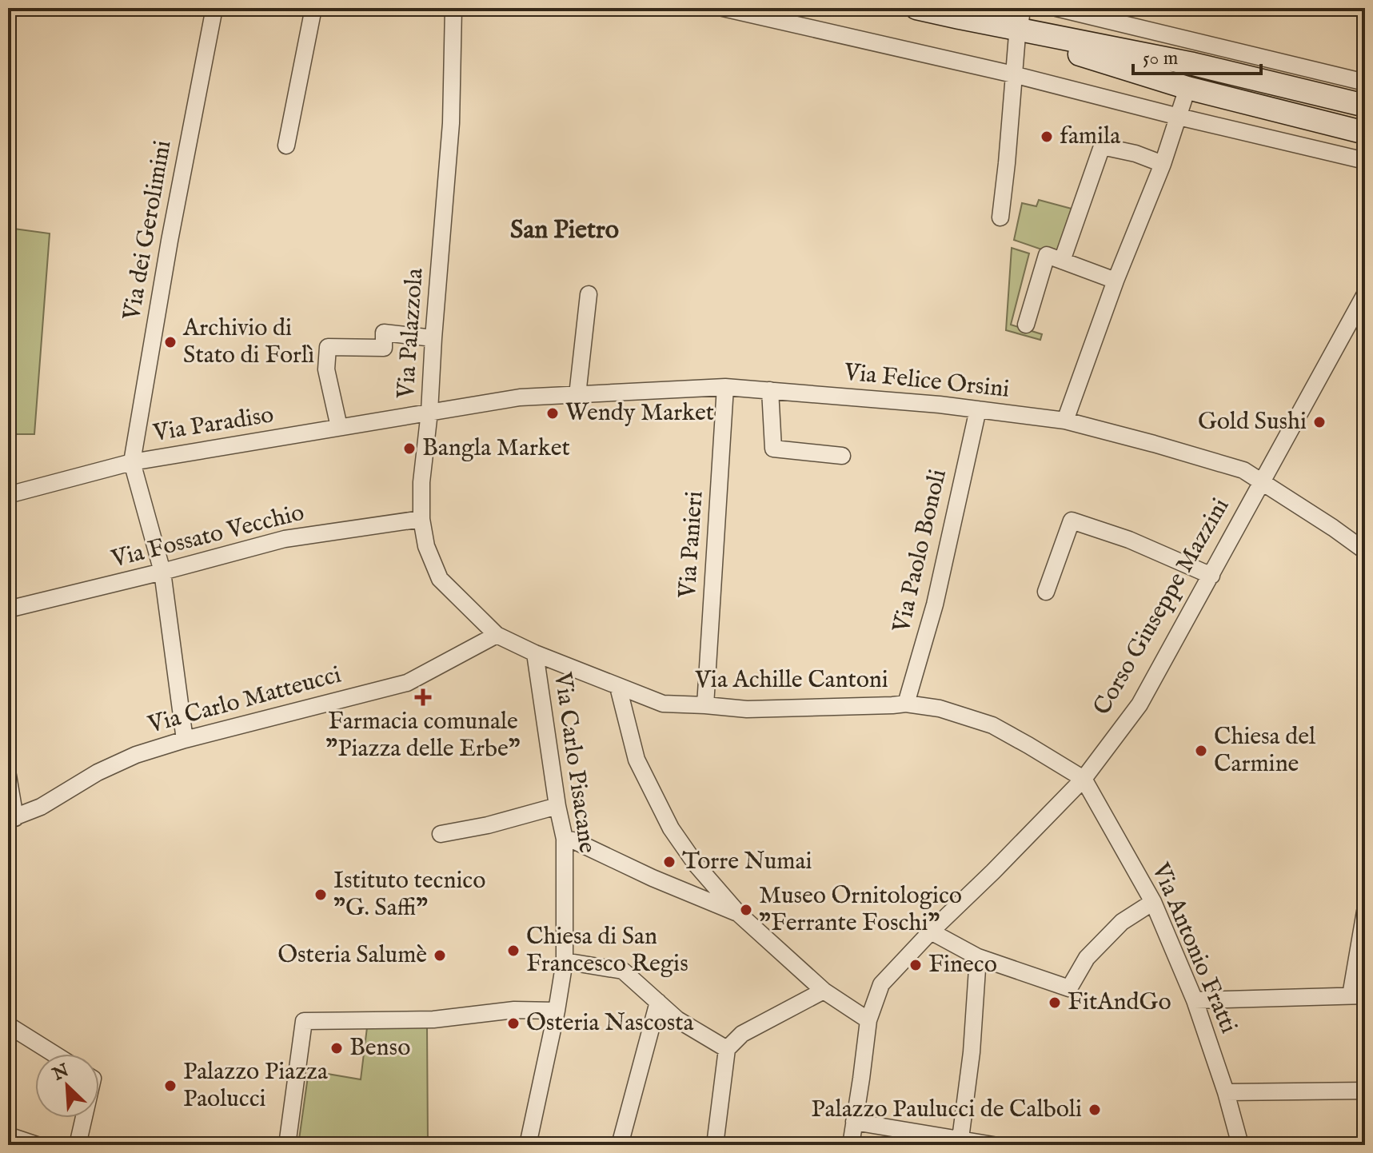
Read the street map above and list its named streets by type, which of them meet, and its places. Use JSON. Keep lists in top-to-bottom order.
{
  "streets": {
    "street": [
      "Via dei Gerolimini",
      "Via Palazzola",
      "Via Felice Orsini",
      "Via Paradiso",
      "Via Fossato Vecchio",
      "Via Panieri",
      "Via Paolo Bonoli",
      "Corso Giuseppe Mazzini",
      "Via Achille Cantoni",
      "Via Carlo Matteucci",
      "Via Carlo Pisacane",
      "Via Antonio Fratti"
    ]
  },
  "crossings": [
    ["Via dei Gerolimini", "Via Paradiso"],
    ["Via Palazzola", "Via Felice Orsini"],
    ["Via Palazzola", "Via Paradiso"],
    ["Via Palazzola", "Via Fossato Vecchio"],
    ["Via Palazzola", "Via Achille Cantoni"],
    ["Via Palazzola", "Via Carlo Matteucci"],
    ["Via Felice Orsini", "Via Paradiso"],
    ["Via Felice Orsini", "Via Panieri"],
    ["Via Felice Orsini", "Via Paolo Bonoli"],
    ["Via Felice Orsini", "Corso Giuseppe Mazzini"],
    ["Via Panieri", "Via Achille Cantoni"],
    ["Via Paolo Bonoli", "Via Achille Cantoni"],
    ["Corso Giuseppe Mazzini", "Via Achille Cantoni"],
    ["Corso Giuseppe Mazzini", "Via Antonio Fratti"],
    ["Via Achille Cantoni", "Via Carlo Matteucci"],
    ["Via Achille Cantoni", "Via Carlo Pisacane"],
    ["Via Achille Cantoni", "Via Antonio Fratti"]
  ],
  "districts": ["San Pietro"],
  "places": {
    "other": [
      "famila",
      "Archivio di Stato di Forlì",
      "Wendy Market",
      "Gold Sushi",
      "Bangla Market",
      "Chiesa del Carmine",
      "Torre Numai",
      "Istituto tecnico \"G. Saffi\"",
      "Museo Ornitologico \"Ferrante Foschi\"",
      "Chiesa di San Francesco Regis",
      "Osteria Salumè",
      "Fineco",
      "FitAndGo",
      "Osteria Nascosta",
      "Benso",
      "Palazzo Piazza Paolucci",
      "Palazzo Paulucci de Calboli"
    ],
    "health": ["Farmacia comunale \"Piazza delle Erbe\""]
  },
  "scale_bar": "50 m",
  "north": "top left"
}
